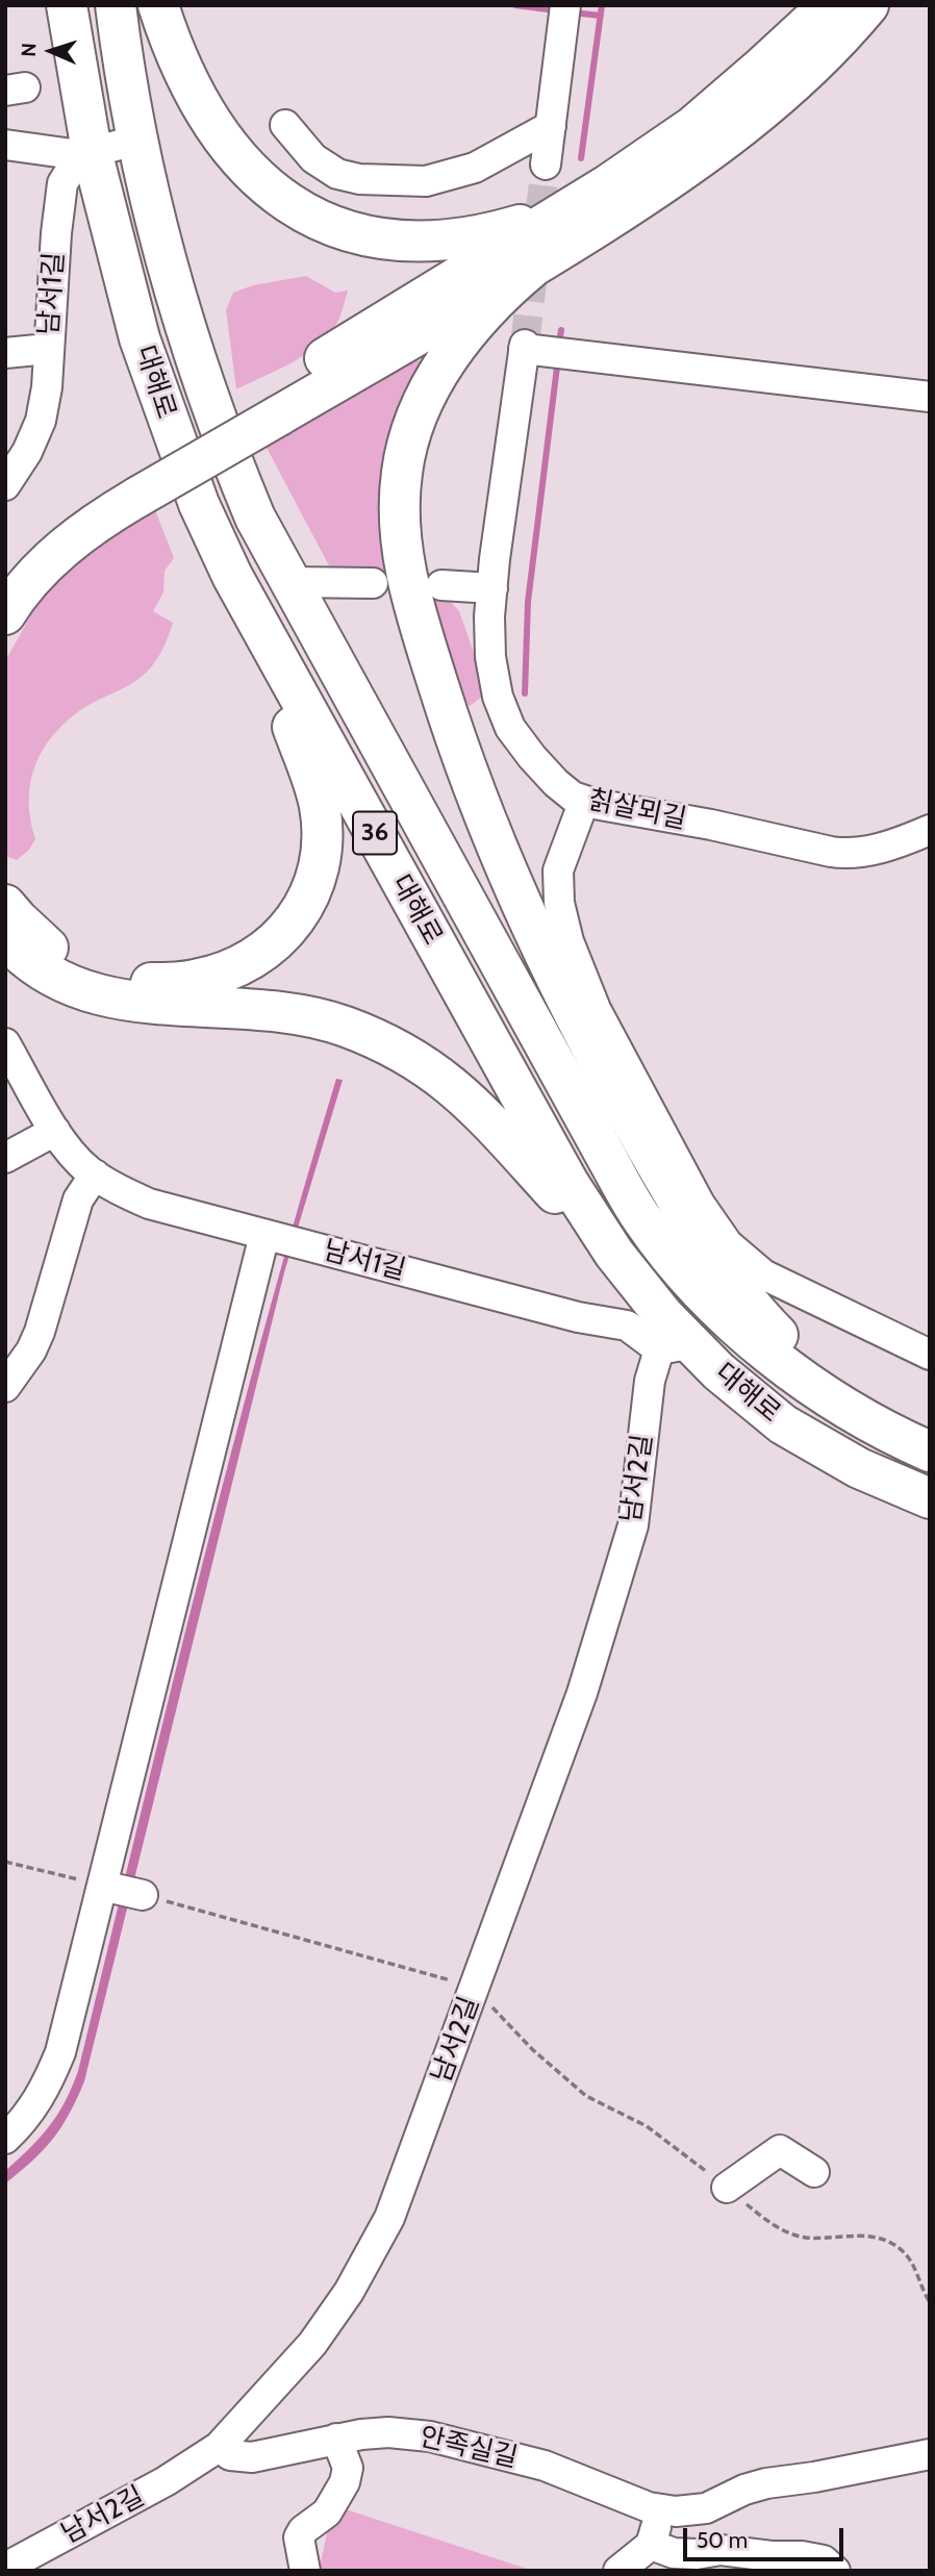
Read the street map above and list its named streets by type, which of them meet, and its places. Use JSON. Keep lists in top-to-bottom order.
{
  "streets": {
    "highway": ["대해로", "36"],
    "street": [
      "남서1길",
      "칡살뫼길",
      "남서2길",
      "안족실길"
    ]
  },
  "crossings": [
    ["남서1길", "대해로"],
    ["남서1길", "남서2길"],
    ["대해로", "남서2길"],
    ["남서2길", "안족실길"]
  ],
  "scale_bar": "50 m",
  "north": "left"
}
